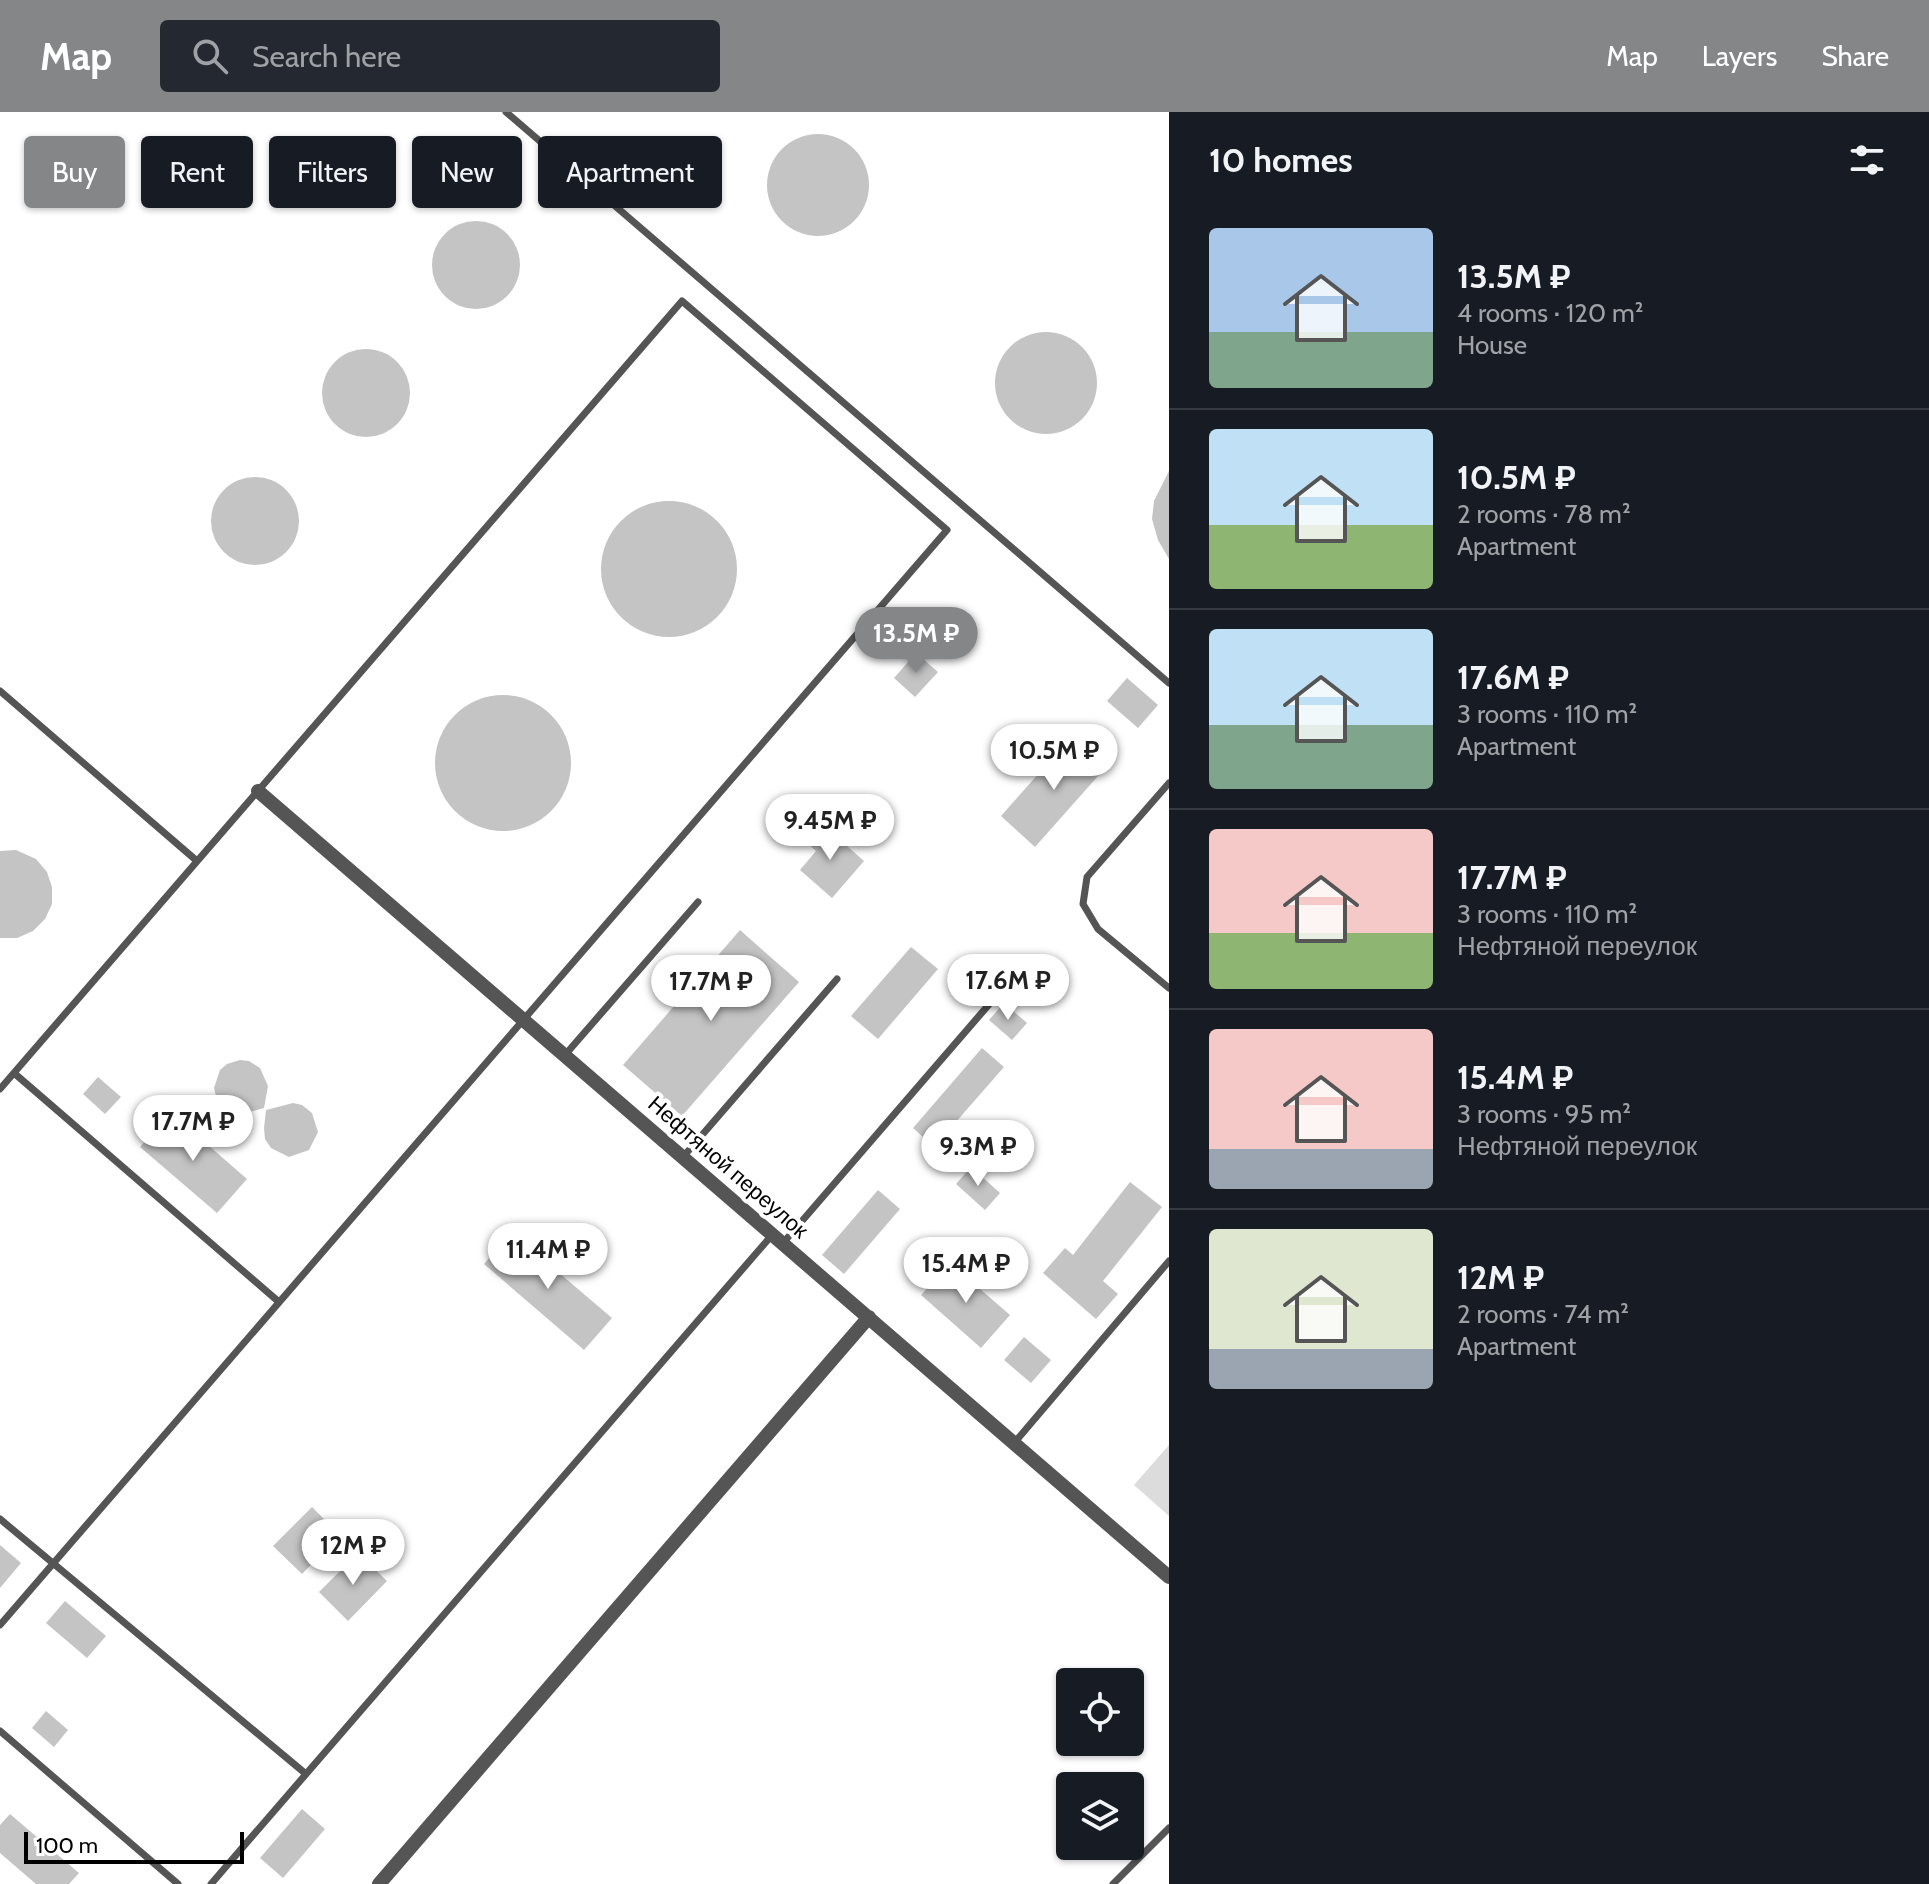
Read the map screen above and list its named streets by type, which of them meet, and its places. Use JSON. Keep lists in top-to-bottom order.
{
  "streets": {
    "street": ["Нефтяной переулок"]
  },
  "scale_bar": "100 m",
  "page": {
    "header": "Map",
    "search": "Search here",
    "nav": ["Map", "Layers", "Share"],
    "heading": "10 homes",
    "chip": [
      "Buy",
      "Rent",
      "Filters",
      "New",
      "Apartment"
    ],
    "list": [
      {
        "name": "13.5M ₽",
        "note": "4 rooms · 120 m² · House"
      },
      {
        "name": "10.5M ₽",
        "note": "2 rooms · 78 m² · Apartment"
      },
      {
        "name": "17.6M ₽",
        "note": "3 rooms · 110 m² · Apartment"
      },
      {
        "name": "17.7M ₽",
        "note": "3 rooms · 110 m² · Нефтяной переулок"
      },
      {
        "name": "15.4M ₽",
        "note": "3 rooms · 95 m² · Нефтяной переулок"
      },
      {
        "name": "12M ₽",
        "note": "2 rooms · 74 m² · Apartment"
      }
    ],
    "price": [
      "13.5M ₽",
      "10.5M ₽",
      "9.45M ₽",
      "17.6M ₽",
      "17.7M ₽",
      "17.7M ₽",
      "9.3M ₽",
      "11.4M ₽",
      "15.4M ₽",
      "12M ₽"
    ],
    "scale": "100 m"
  }
}
